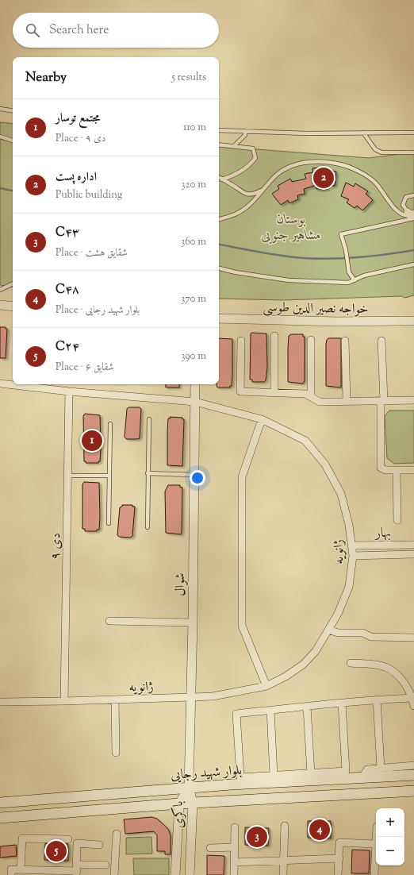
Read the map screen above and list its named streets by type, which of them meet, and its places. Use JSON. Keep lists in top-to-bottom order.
{
  "streets": {
    "main road": ["بلوار شهید رجایی"],
    "street": [
      "خواجه نصیر الدین طوسی",
      "بهار",
      "۹ دی",
      "ژانویه",
      "شوال",
      "باکری"
    ]
  },
  "crossings": [
    ["بهار", "ژانویه"],
    ["۹ دی", "ژانویه"],
    ["ژانویه", "شوال"],
    ["شوال", "بلوار شهید رجایی"],
    ["شوال", "باکری"],
    ["بلوار شهید رجایی", "باکری"]
  ],
  "parks": ["بوستان مشاهیر جنوبی"],
  "page": {
    "search": "Search here",
    "heading": ["Nearby", "5 results"],
    "list": [
      {
        "mark": "1",
        "name": "مجتمع توسار",
        "note": "Place · ۹ دی",
        "value": "110 m"
      },
      {
        "mark": "2",
        "name": "اداره پست",
        "note": "Public building",
        "value": "320 m"
      },
      {
        "mark": "3",
        "name": "C۴۳",
        "note": "Place · شقایق هشت",
        "value": "360 m"
      },
      {
        "mark": "4",
        "name": "C۴۸",
        "note": "Place · بلوار شهید رجایی",
        "value": "370 m"
      },
      {
        "mark": "5",
        "name": "C۲۴",
        "note": "Place · شقایق ۶",
        "value": "390 m"
      }
    ],
    "pins": [
      "2",
      "1",
      "4",
      "3",
      "5"
    ],
    "map_buttons": ["+", "−"]
  }
}
